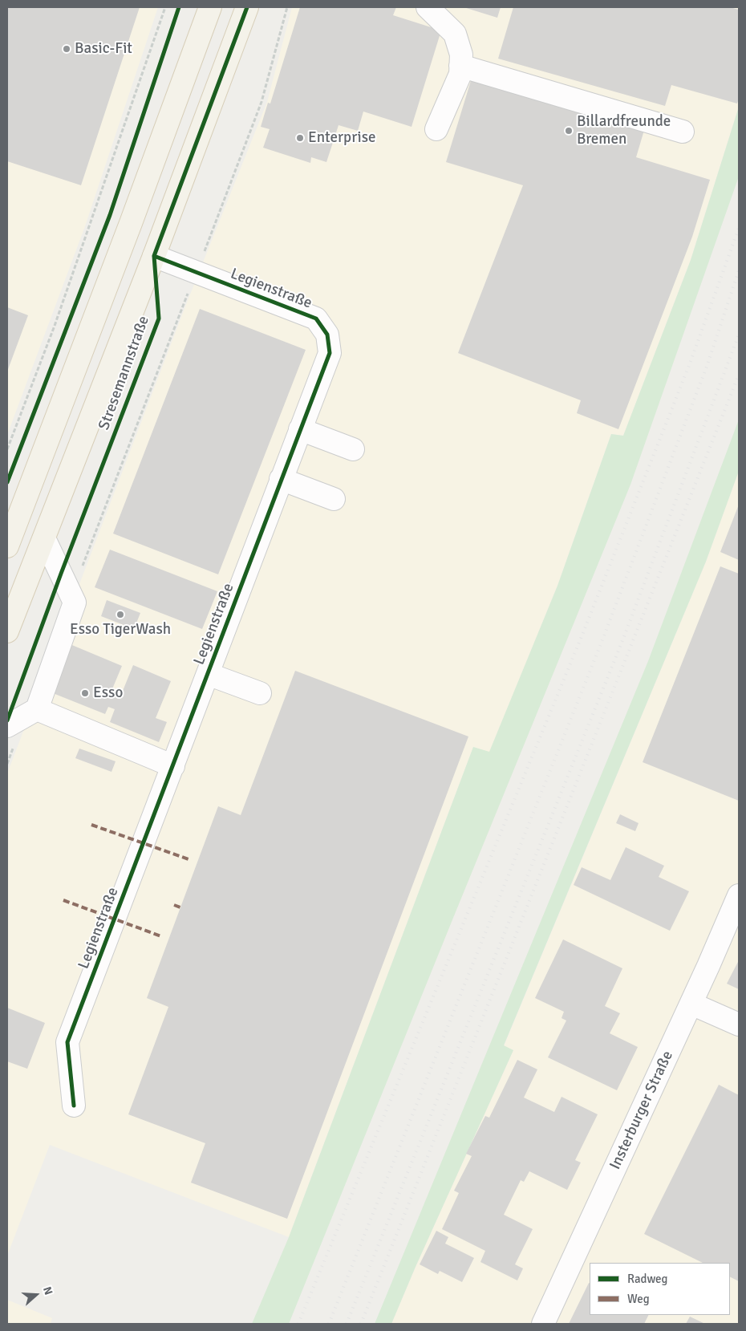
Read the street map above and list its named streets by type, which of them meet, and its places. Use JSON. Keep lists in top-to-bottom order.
{
  "streets": {
    "main road": ["Stresemannstraße"],
    "street": ["Legienstraße", "Insterburger Straße"]
  },
  "crossings": [
    ["Legienstraße", "Stresemannstraße"]
  ],
  "places": [
    "Basic-Fit",
    "Billardfreunde Bremen",
    "Enterprise",
    "Esso TigerWash",
    "Esso"
  ],
  "legend": ["Radweg", "Weg"],
  "north": "right"
}
